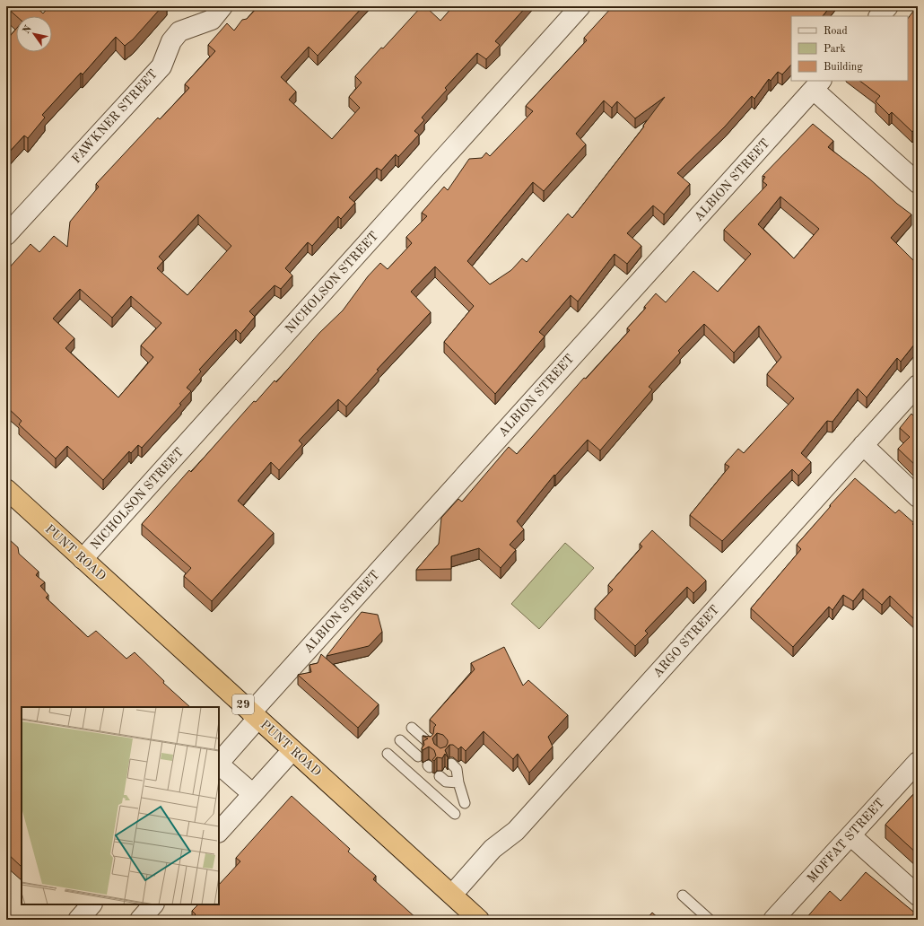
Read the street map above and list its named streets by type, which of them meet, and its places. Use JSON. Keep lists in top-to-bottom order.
{
  "streets": {
    "highway": ["PUNT ROAD", "29"],
    "street": [
      "FAWKNER STREET",
      "ALBION STREET",
      "NICHOLSON STREET",
      "ARGO STREET",
      "MOFFAT STREET"
    ]
  },
  "crossings": [
    ["ALBION STREET", "PUNT ROAD"],
    ["NICHOLSON STREET", "PUNT ROAD"],
    ["PUNT ROAD", "ARGO STREET"]
  ],
  "legend": ["Road", "Park", "Building"],
  "north": "top left"
}
